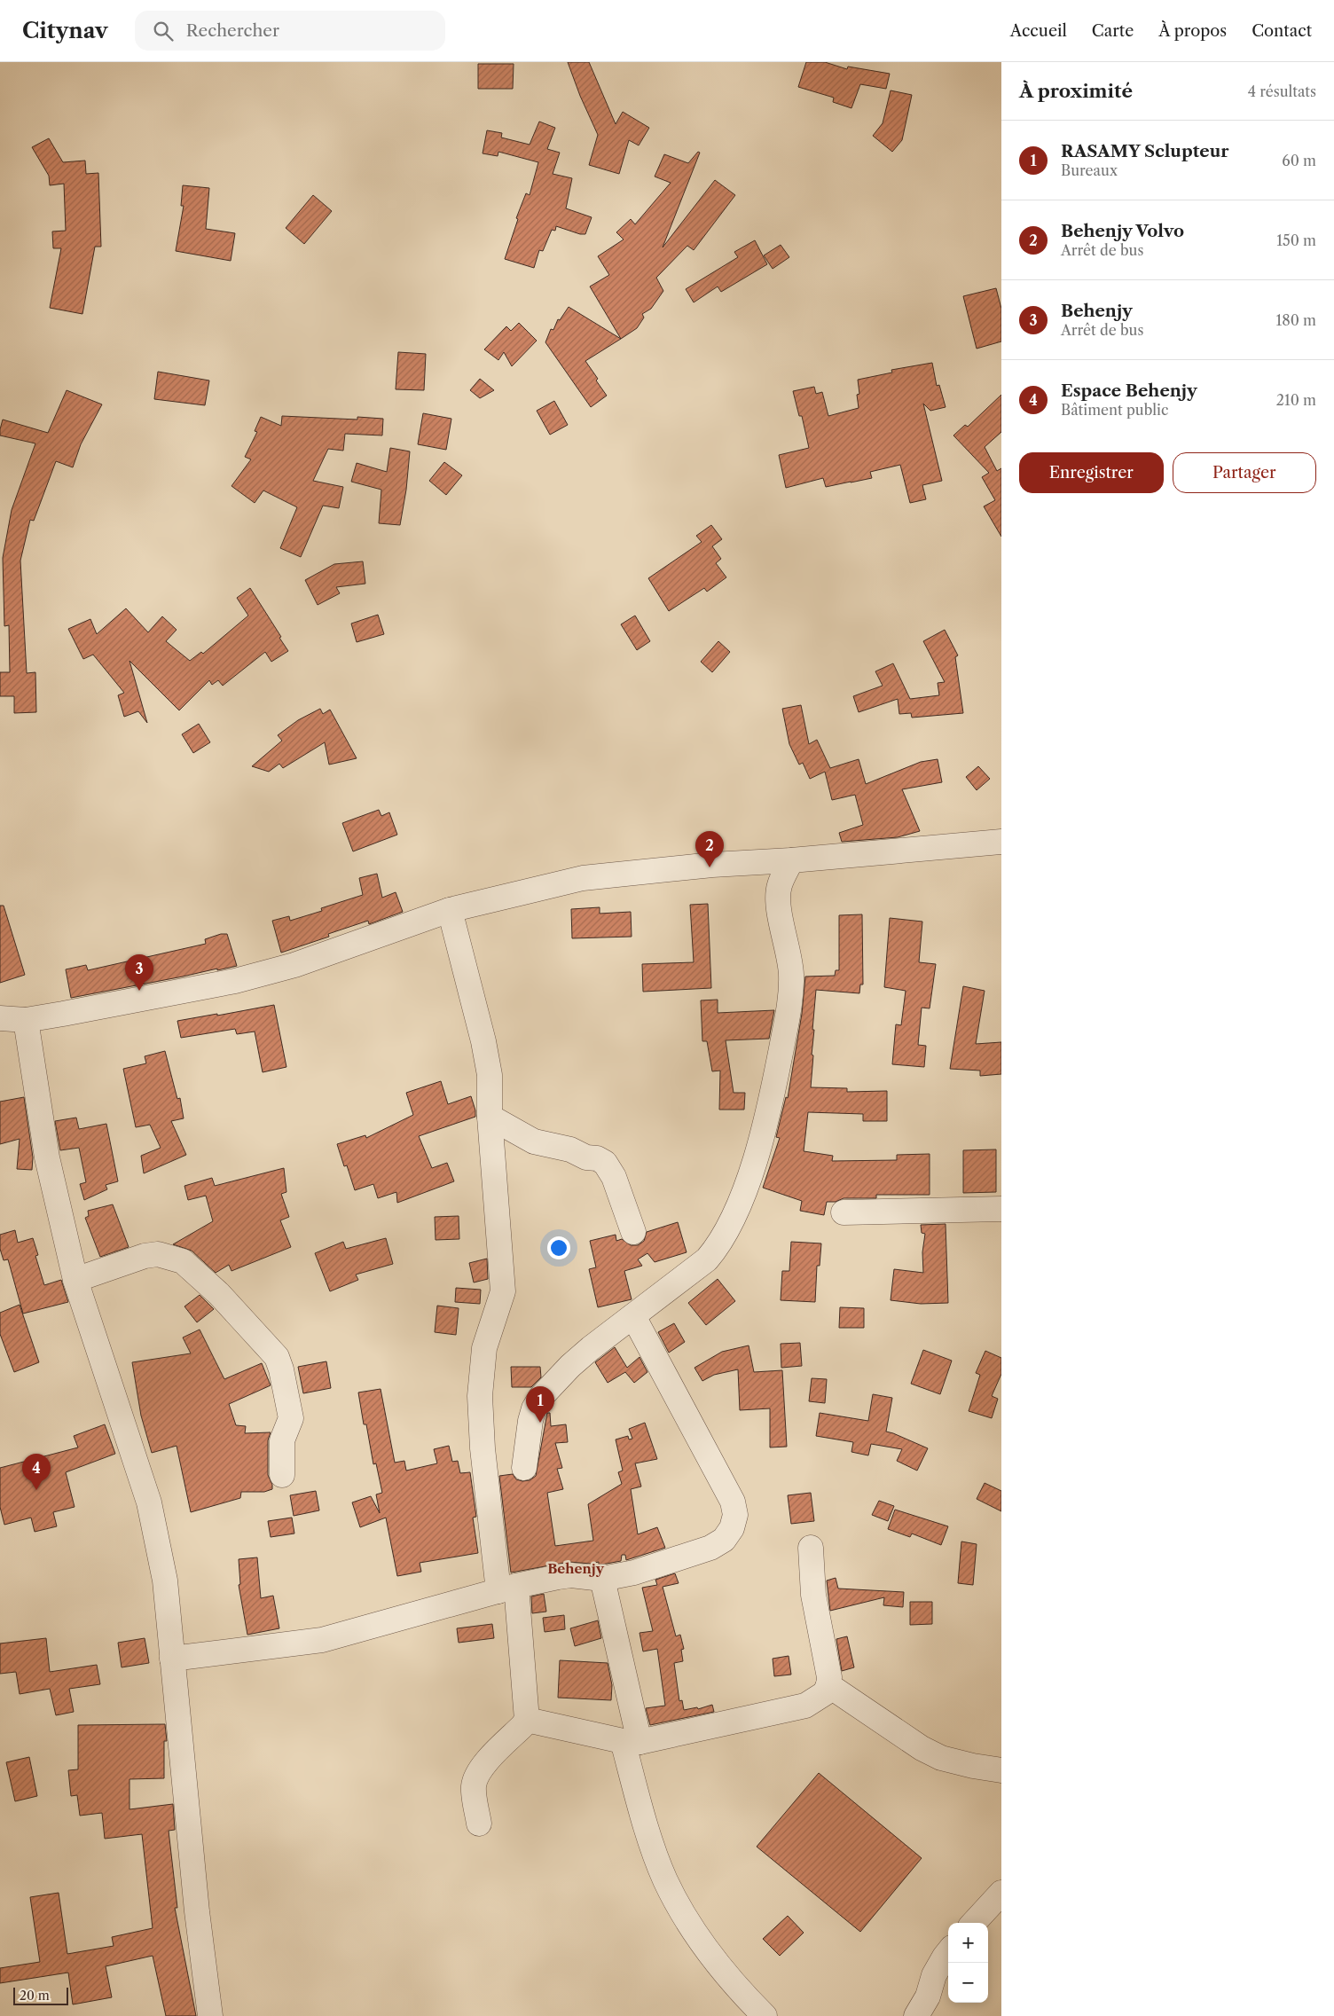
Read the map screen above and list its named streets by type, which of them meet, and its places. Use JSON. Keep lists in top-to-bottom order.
{
  "districts": ["Behenjy"],
  "scale_bar": "20 m",
  "page": {
    "header": "Citynav",
    "search": "Rechercher",
    "nav": [
      "Accueil",
      "Carte",
      "À propos",
      "Contact"
    ],
    "heading": ["À proximité", "4 résultats"],
    "list": [
      {
        "mark": "1",
        "name": "RASAMY Sclupteur",
        "note": "Bureaux",
        "value": "60 m"
      },
      {
        "mark": "2",
        "name": "Behenjy Volvo",
        "note": "Arrêt de bus",
        "value": "150 m"
      },
      {
        "mark": "3",
        "name": "Behenjy",
        "note": "Arrêt de bus",
        "value": "180 m"
      },
      {
        "mark": "4",
        "name": "Espace Behenjy",
        "note": "Bâtiment public",
        "value": "210 m"
      }
    ],
    "buttons": ["Enregistrer", "Partager"],
    "pins": [
      "2",
      "3",
      "1",
      "4"
    ],
    "map_buttons": ["+", "−"],
    "scale": "20 m"
  }
}
